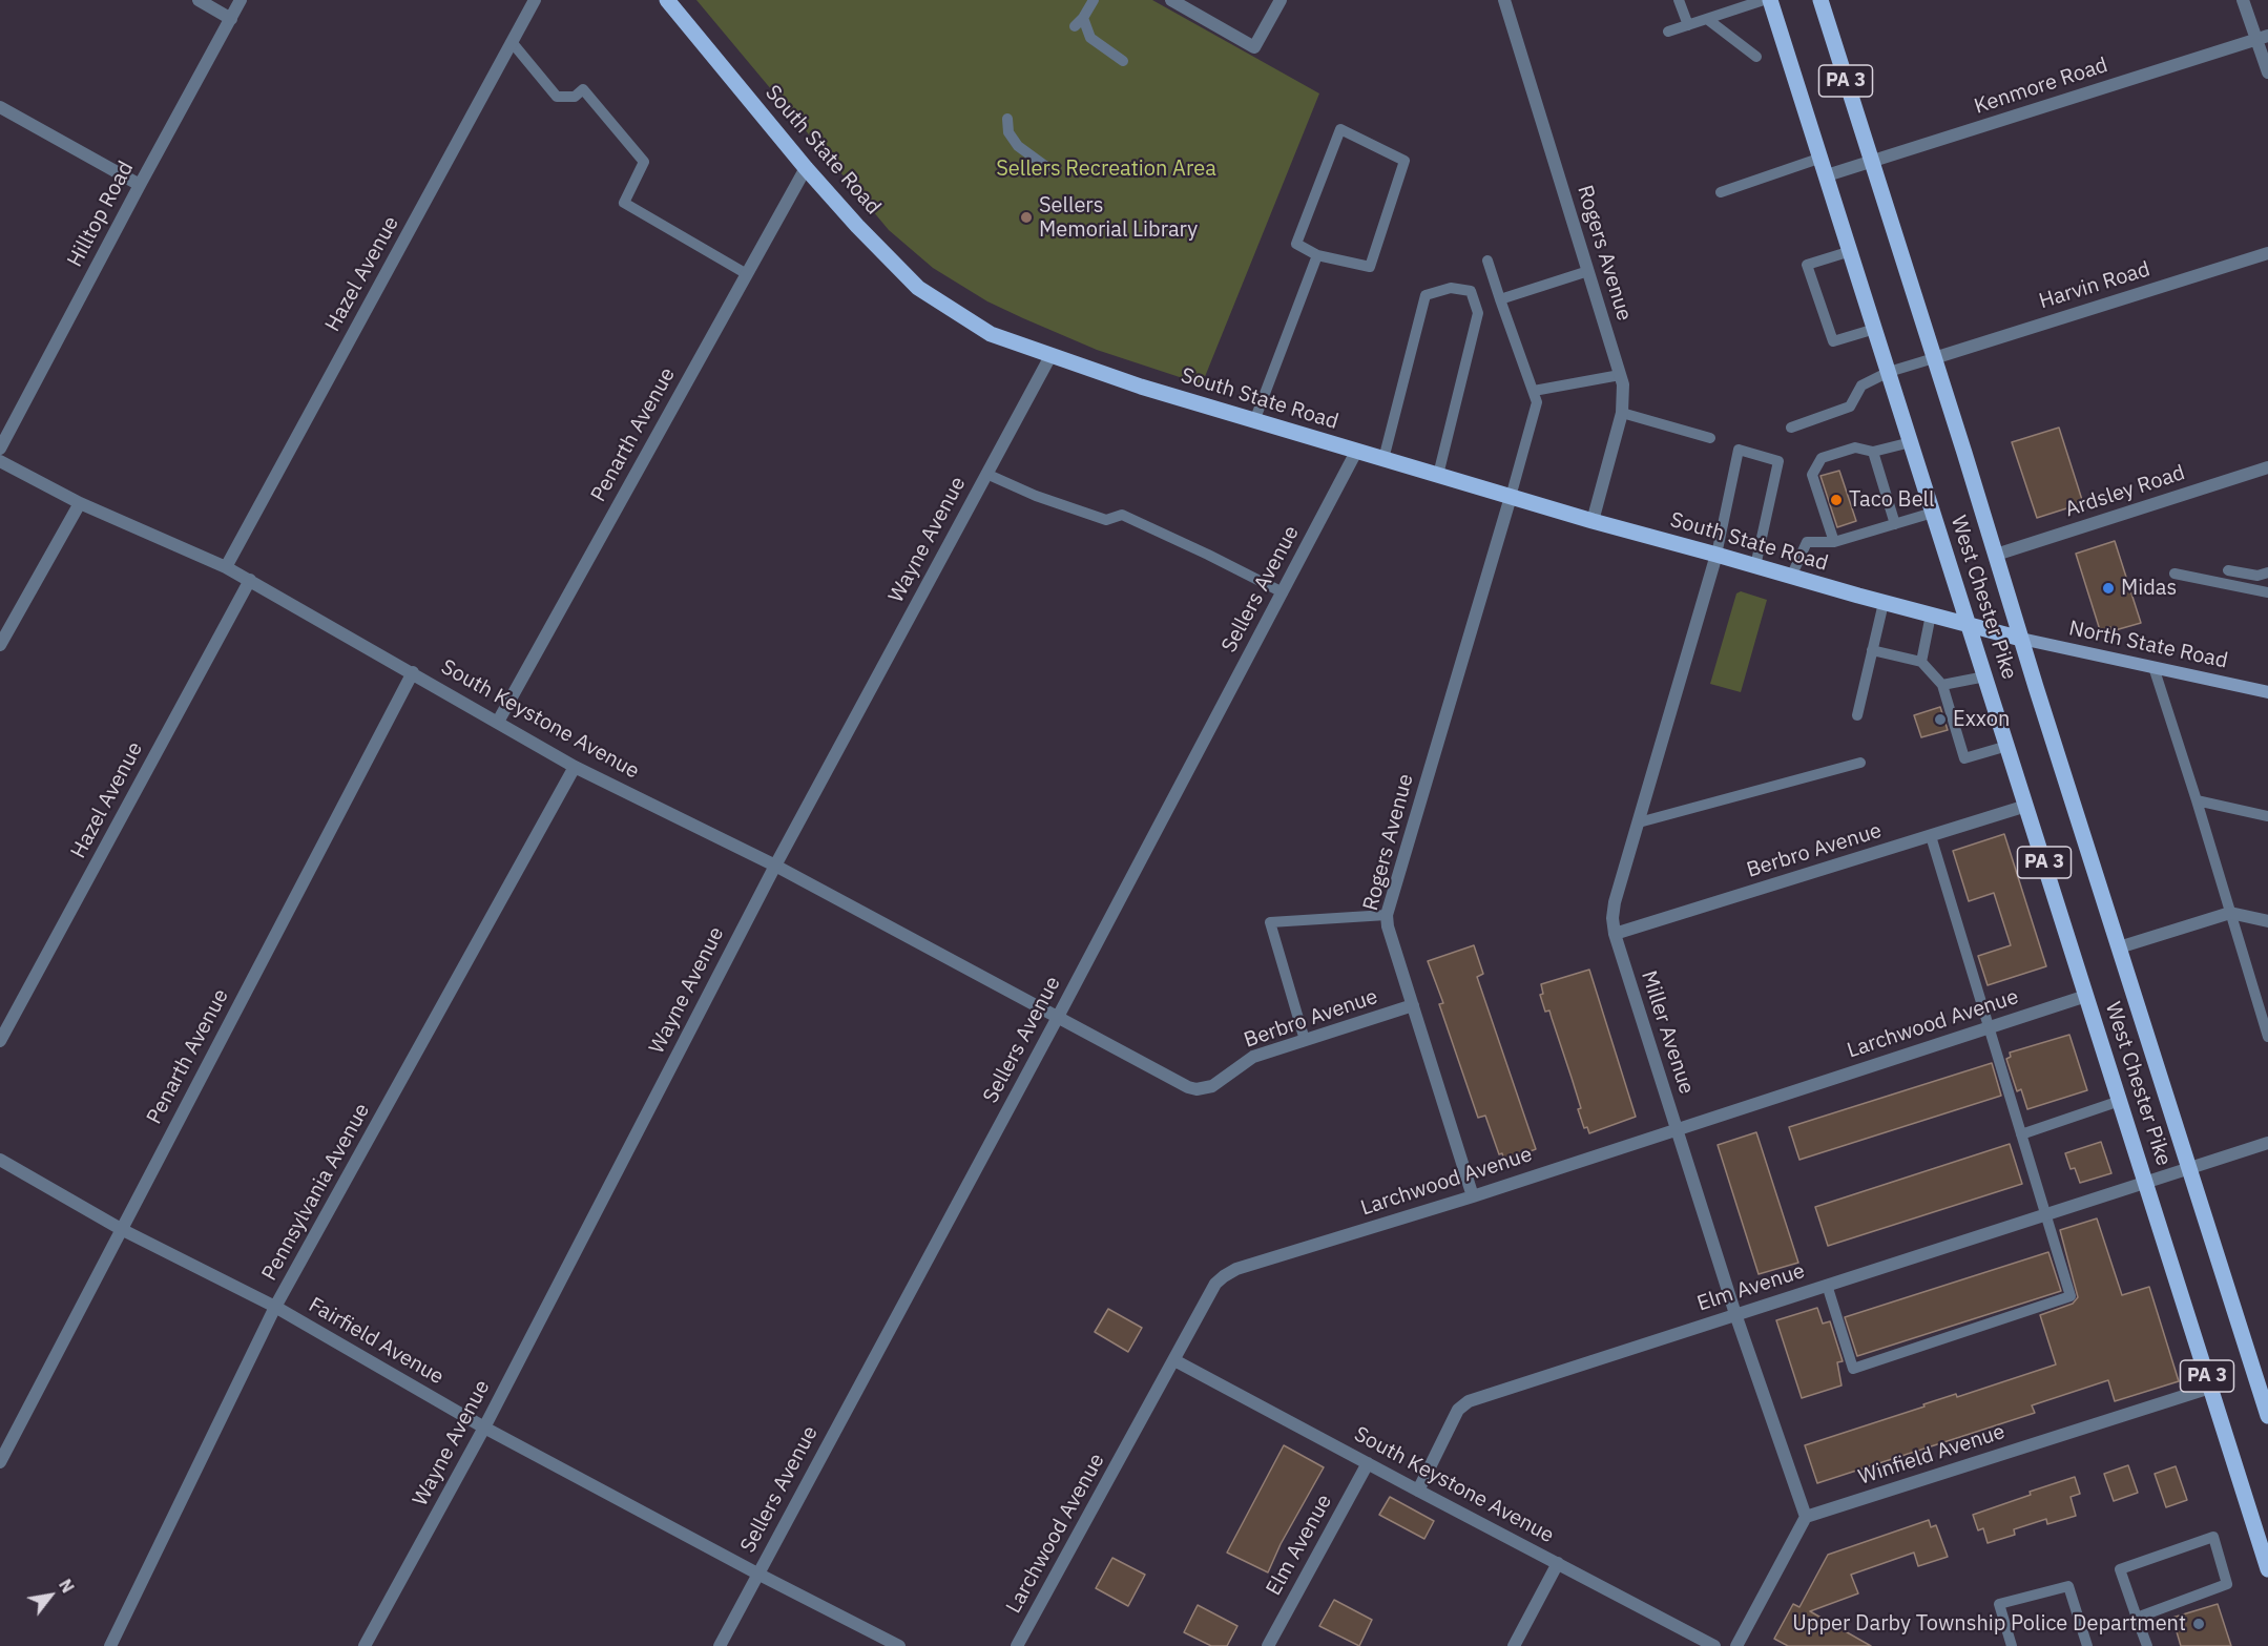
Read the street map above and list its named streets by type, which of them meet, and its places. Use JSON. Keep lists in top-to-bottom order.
{
  "streets": {
    "main road": [
      "PA 3",
      "South State Road",
      "West Chester Pike",
      "North State Road"
    ],
    "street": [
      "Kenmore Road",
      "Hilltop Road",
      "Rogers Avenue",
      "Hazel Avenue",
      "Harvin Road",
      "Penarth Avenue",
      "Ardsley Road",
      "Wayne Avenue",
      "Sellers Avenue",
      "South Keystone Avenue",
      "Berbro Avenue",
      "Larchwood Avenue",
      "Miller Avenue",
      "Pennsylvania Avenue",
      "Elm Avenue",
      "Fairfield Avenue",
      "Winfield Avenue"
    ]
  },
  "crossings": [
    ["Kenmore Road", "West Chester Pike"],
    ["South State Road", "Rogers Avenue"],
    ["South State Road", "Penarth Avenue"],
    ["South State Road", "Wayne Avenue"],
    ["South State Road", "Sellers Avenue"],
    ["South State Road", "West Chester Pike"],
    ["South State Road", "North State Road"],
    ["South State Road", "Miller Avenue"],
    ["Rogers Avenue", "Berbro Avenue"],
    ["Rogers Avenue", "Larchwood Avenue"],
    ["Hazel Avenue", "South Keystone Avenue"],
    ["Harvin Road", "West Chester Pike"],
    ["Penarth Avenue", "South Keystone Avenue"],
    ["Penarth Avenue", "Fairfield Avenue"],
    ["Ardsley Road", "West Chester Pike"],
    ["Wayne Avenue", "South Keystone Avenue"],
    ["Wayne Avenue", "Fairfield Avenue"],
    ["Sellers Avenue", "South Keystone Avenue"],
    ["Sellers Avenue", "Berbro Avenue"],
    ["Sellers Avenue", "Fairfield Avenue"],
    ["West Chester Pike", "North State Road"],
    ["West Chester Pike", "Berbro Avenue"],
    ["West Chester Pike", "Larchwood Avenue"],
    ["West Chester Pike", "Elm Avenue"],
    ["West Chester Pike", "Winfield Avenue"],
    ["South Keystone Avenue", "Berbro Avenue"],
    ["South Keystone Avenue", "Larchwood Avenue"],
    ["South Keystone Avenue", "Pennsylvania Avenue"],
    ["South Keystone Avenue", "Elm Avenue"],
    ["Berbro Avenue", "Miller Avenue"],
    ["Larchwood Avenue", "Miller Avenue"],
    ["Miller Avenue", "Elm Avenue"],
    ["Miller Avenue", "Winfield Avenue"],
    ["Pennsylvania Avenue", "Fairfield Avenue"]
  ],
  "parks": ["Sellers Recreation Area"],
  "places": [
    "Sellers Memorial Library",
    "Taco Bell",
    "Midas",
    "Exxon",
    "Upper Darby Township Police Department"
  ],
  "north": "top right"
}
